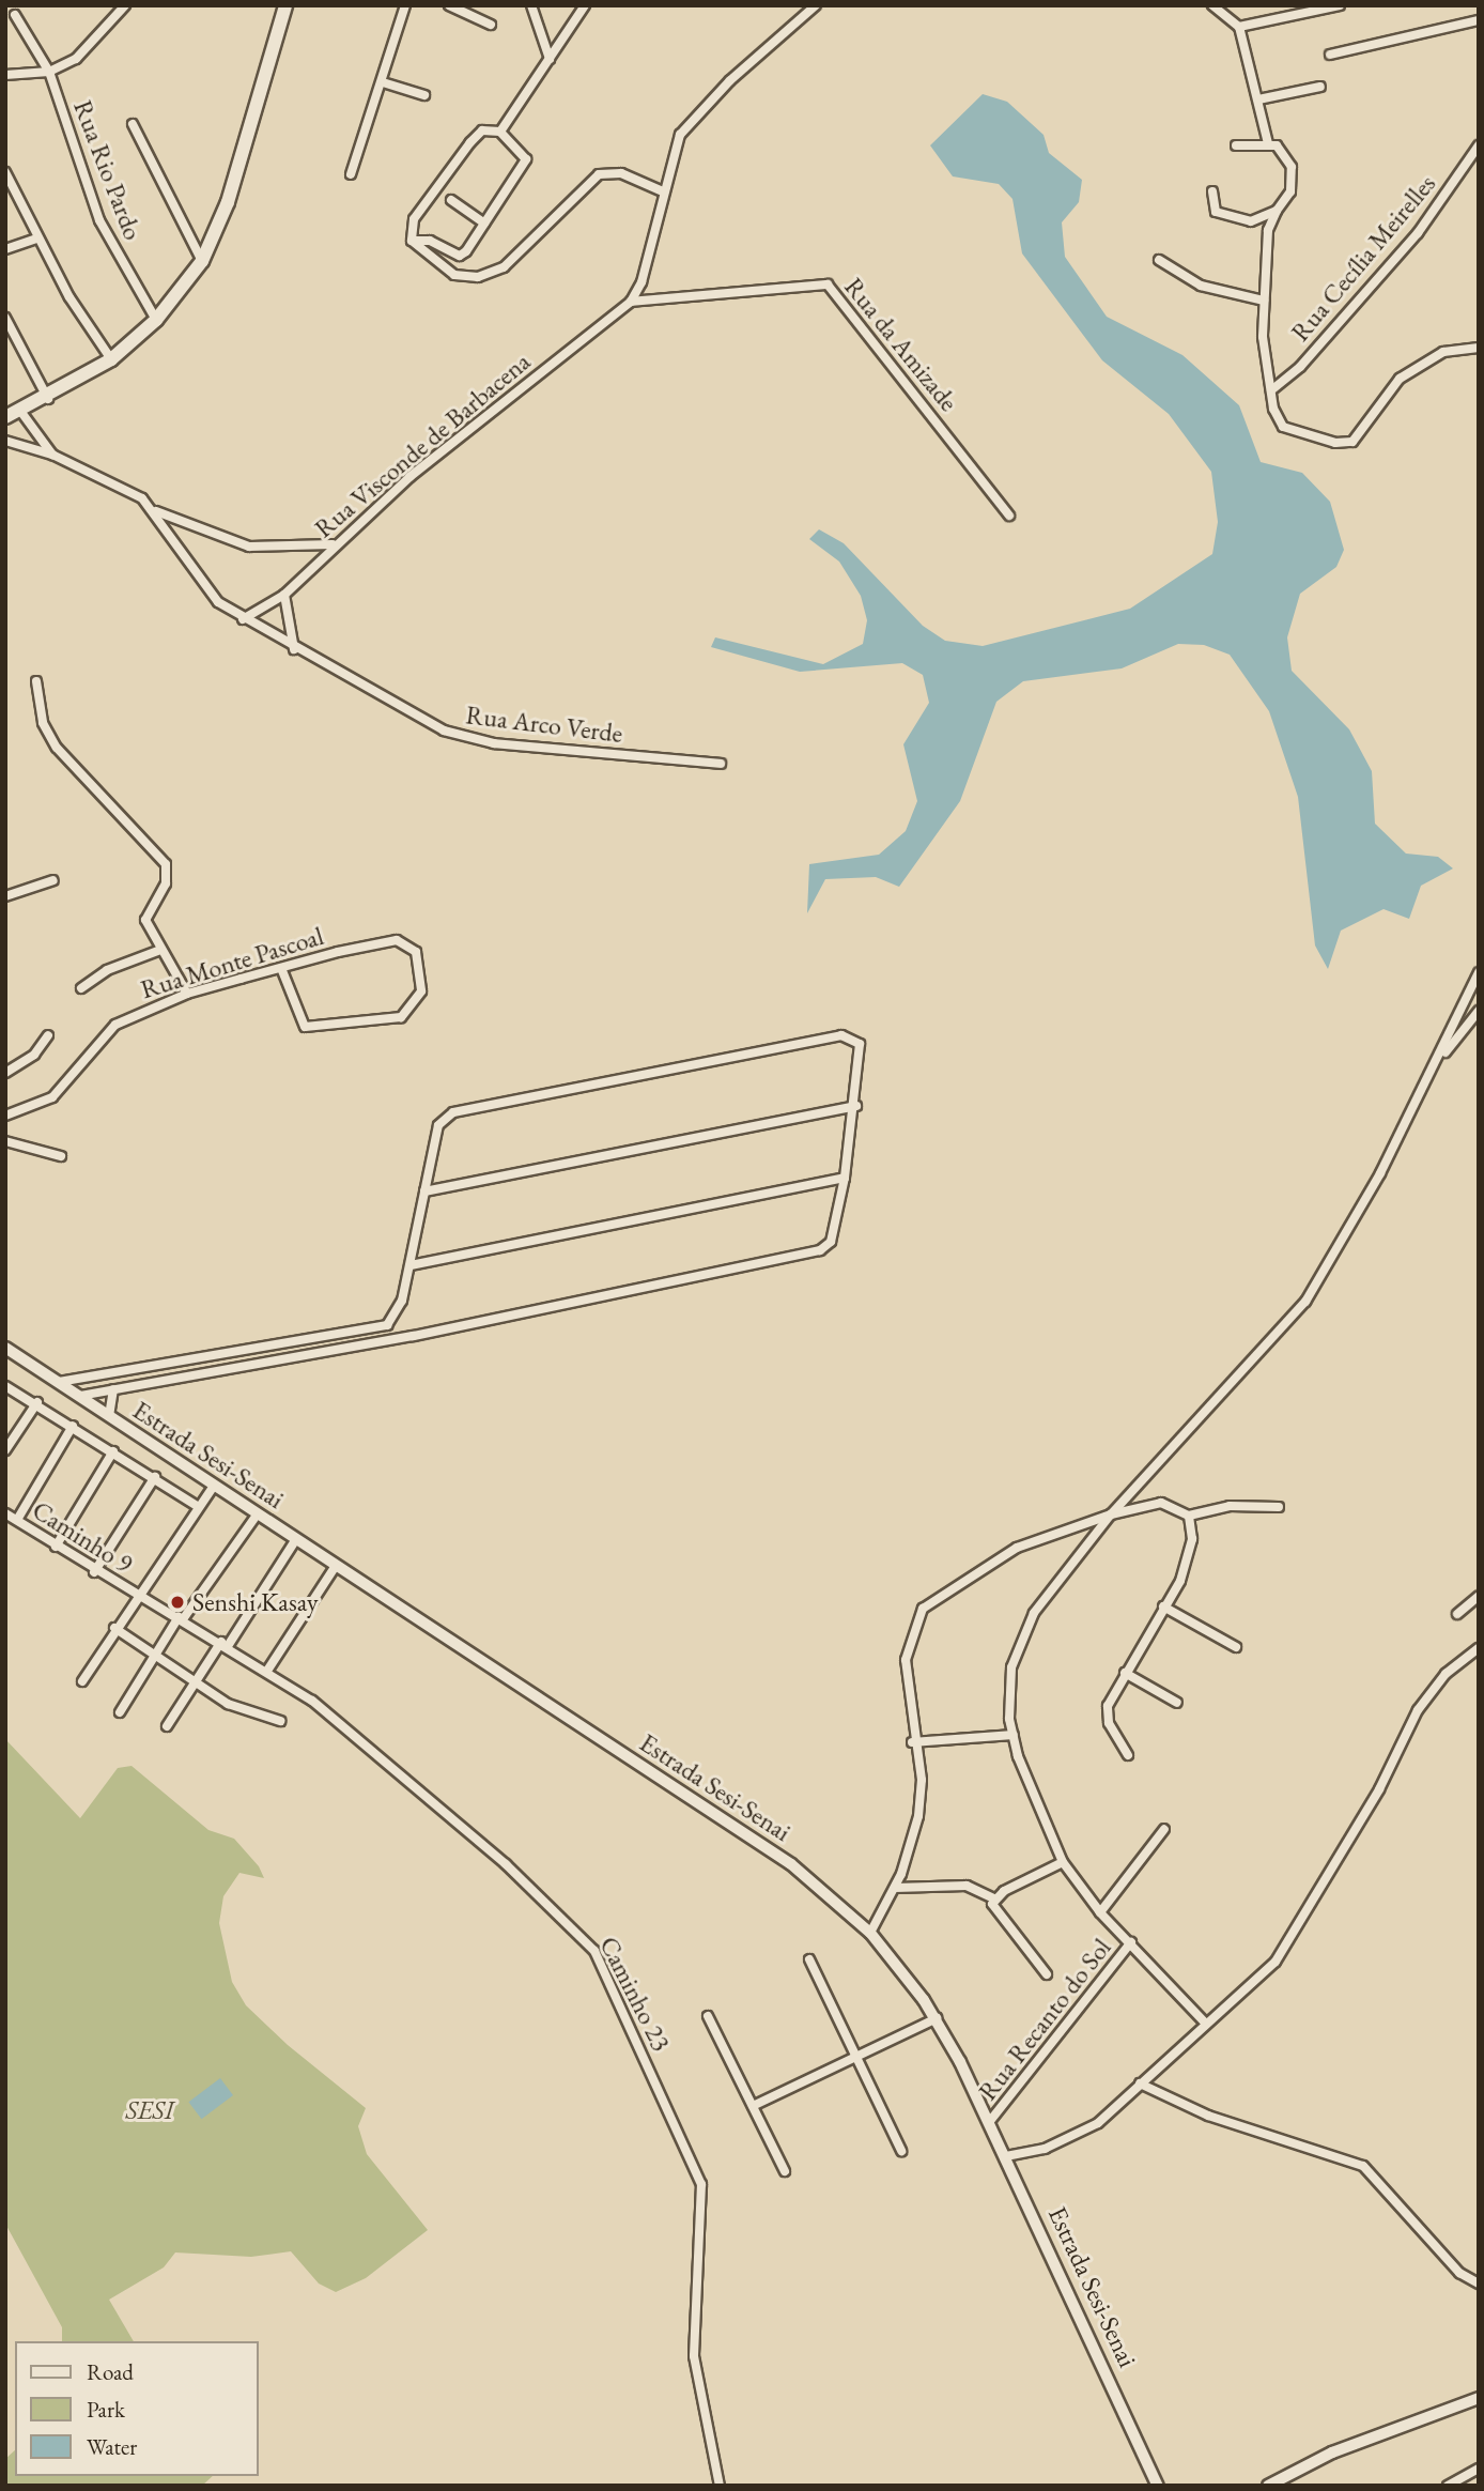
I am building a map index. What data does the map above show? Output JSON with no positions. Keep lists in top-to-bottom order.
{
  "streets": {
    "street": [
      "Rua Rio Pardo",
      "Rua Cecília Meirelles",
      "Rua da Amizade",
      "Rua Visconde de Barbacena",
      "Rua Arco Verde",
      "Rua Monte Pascoal",
      "Estrada Sesi-Senai",
      "Caminho 9",
      "Caminho 23",
      "Rua Recanto do Sol"
    ]
  },
  "crossings": [
    ["Rua da Amizade", "Rua Visconde de Barbacena"],
    ["Rua Visconde de Barbacena", "Rua Arco Verde"],
    ["Estrada Sesi-Senai", "Rua Recanto do Sol"],
    ["Caminho 9", "Caminho 23"]
  ],
  "parks": ["SESI"],
  "places": ["Senshi Kasay"],
  "legend": ["Road", "Park", "Water"]
}
